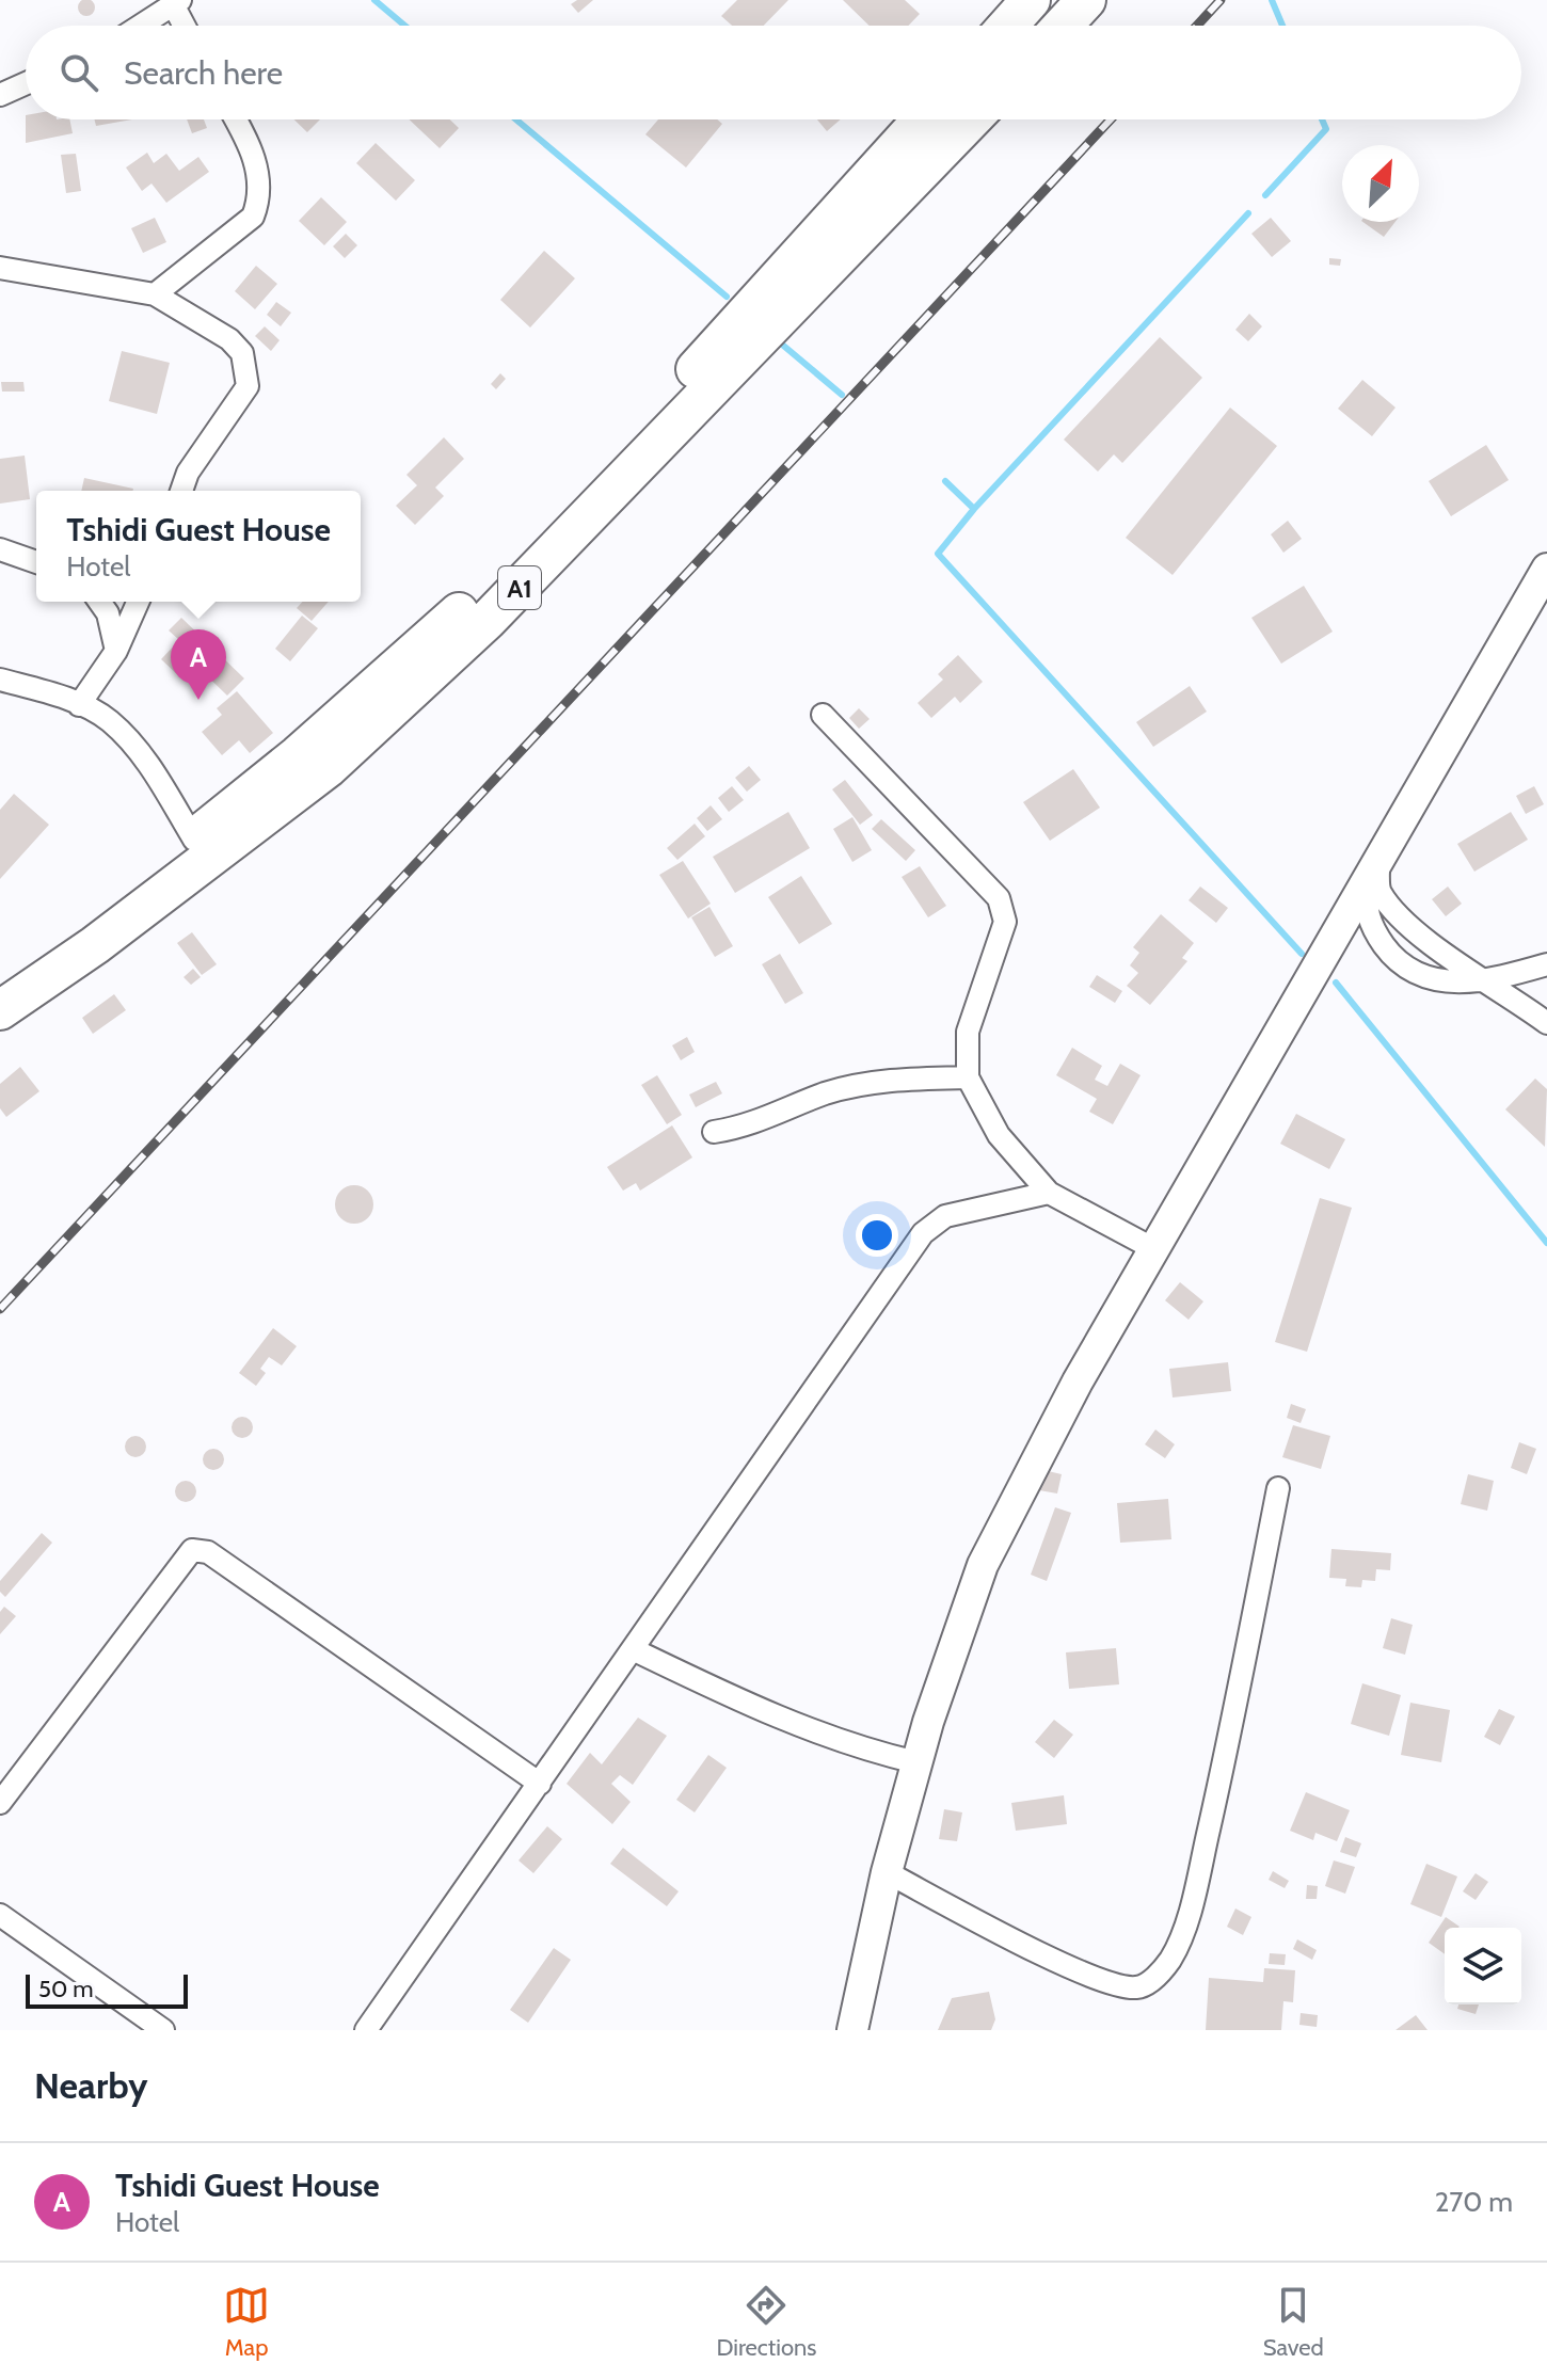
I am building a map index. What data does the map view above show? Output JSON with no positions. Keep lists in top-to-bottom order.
{
  "streets": {
    "highway": ["A1"]
  },
  "scale_bar": "50 m",
  "north": "top right",
  "page": {
    "search": "Search here",
    "popup": ["Tshidi Guest House", "Hotel"],
    "pins": "A",
    "scale": "50 m",
    "heading": "Nearby",
    "list": [
      {
        "mark": "A",
        "name": "Tshidi Guest House",
        "note": "Hotel",
        "value": "270 m"
      }
    ],
    "nav": ["Map", "Directions", "Saved"]
  }
}
